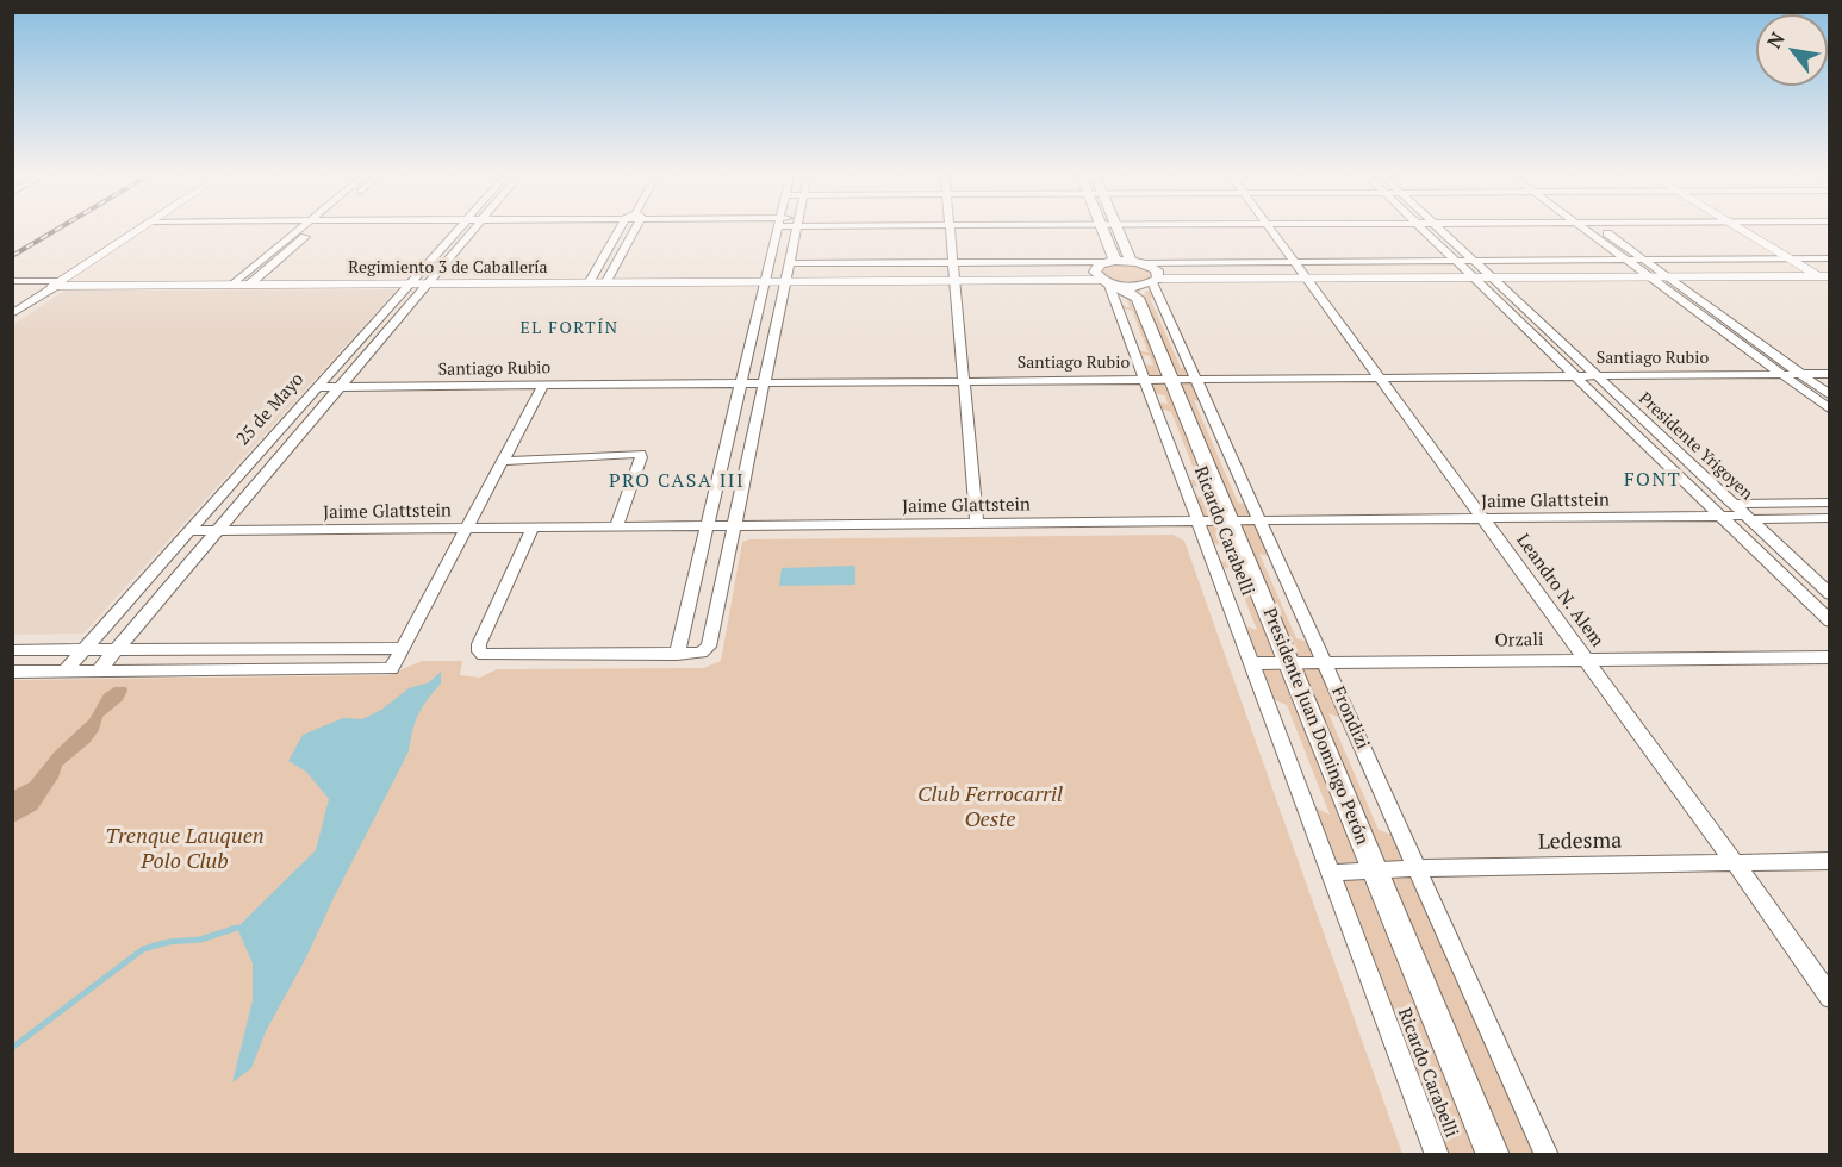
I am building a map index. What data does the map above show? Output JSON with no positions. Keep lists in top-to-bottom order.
{
  "streets": {
    "main road": ["Presidente Juan Domingo Perón"],
    "street": [
      "Regimiento 3 de Caballería",
      "Santiago Rubio",
      "25 de Mayo",
      "Presidente Yrigoyen",
      "Jaime Glattstein",
      "Ricardo Carabelli",
      "Leandro N. Alem",
      "Orzali",
      "Frondizi",
      "Ledesma"
    ]
  },
  "crossings": [
    ["Regimiento 3 de Caballería", "25 de Mayo"],
    ["Regimiento 3 de Caballería", "Ricardo Carabelli"],
    ["Santiago Rubio", "25 de Mayo"],
    ["Santiago Rubio", "Presidente Yrigoyen"],
    ["Santiago Rubio", "Ricardo Carabelli"],
    ["Santiago Rubio", "Leandro N. Alem"],
    ["Santiago Rubio", "Frondizi"],
    ["Santiago Rubio", "Presidente Juan Domingo Perón"],
    ["25 de Mayo", "Jaime Glattstein"],
    ["Presidente Yrigoyen", "Jaime Glattstein"],
    ["Jaime Glattstein", "Ricardo Carabelli"],
    ["Jaime Glattstein", "Leandro N. Alem"],
    ["Jaime Glattstein", "Frondizi"],
    ["Jaime Glattstein", "Presidente Juan Domingo Perón"],
    ["Ricardo Carabelli", "Orzali"],
    ["Ricardo Carabelli", "Ledesma"],
    ["Leandro N. Alem", "Orzali"],
    ["Leandro N. Alem", "Ledesma"],
    ["Orzali", "Frondizi"],
    ["Orzali", "Presidente Juan Domingo Perón"],
    ["Frondizi", "Presidente Juan Domingo Perón"],
    ["Frondizi", "Ledesma"],
    ["Presidente Juan Domingo Perón", "Ledesma"]
  ],
  "districts": ["EL FORTÍN", "FONT", "PRO CASA III"],
  "parks": ["Club Ferrocarril Oeste", "Trenque Lauquen Polo Club"],
  "north": "top left"
}
